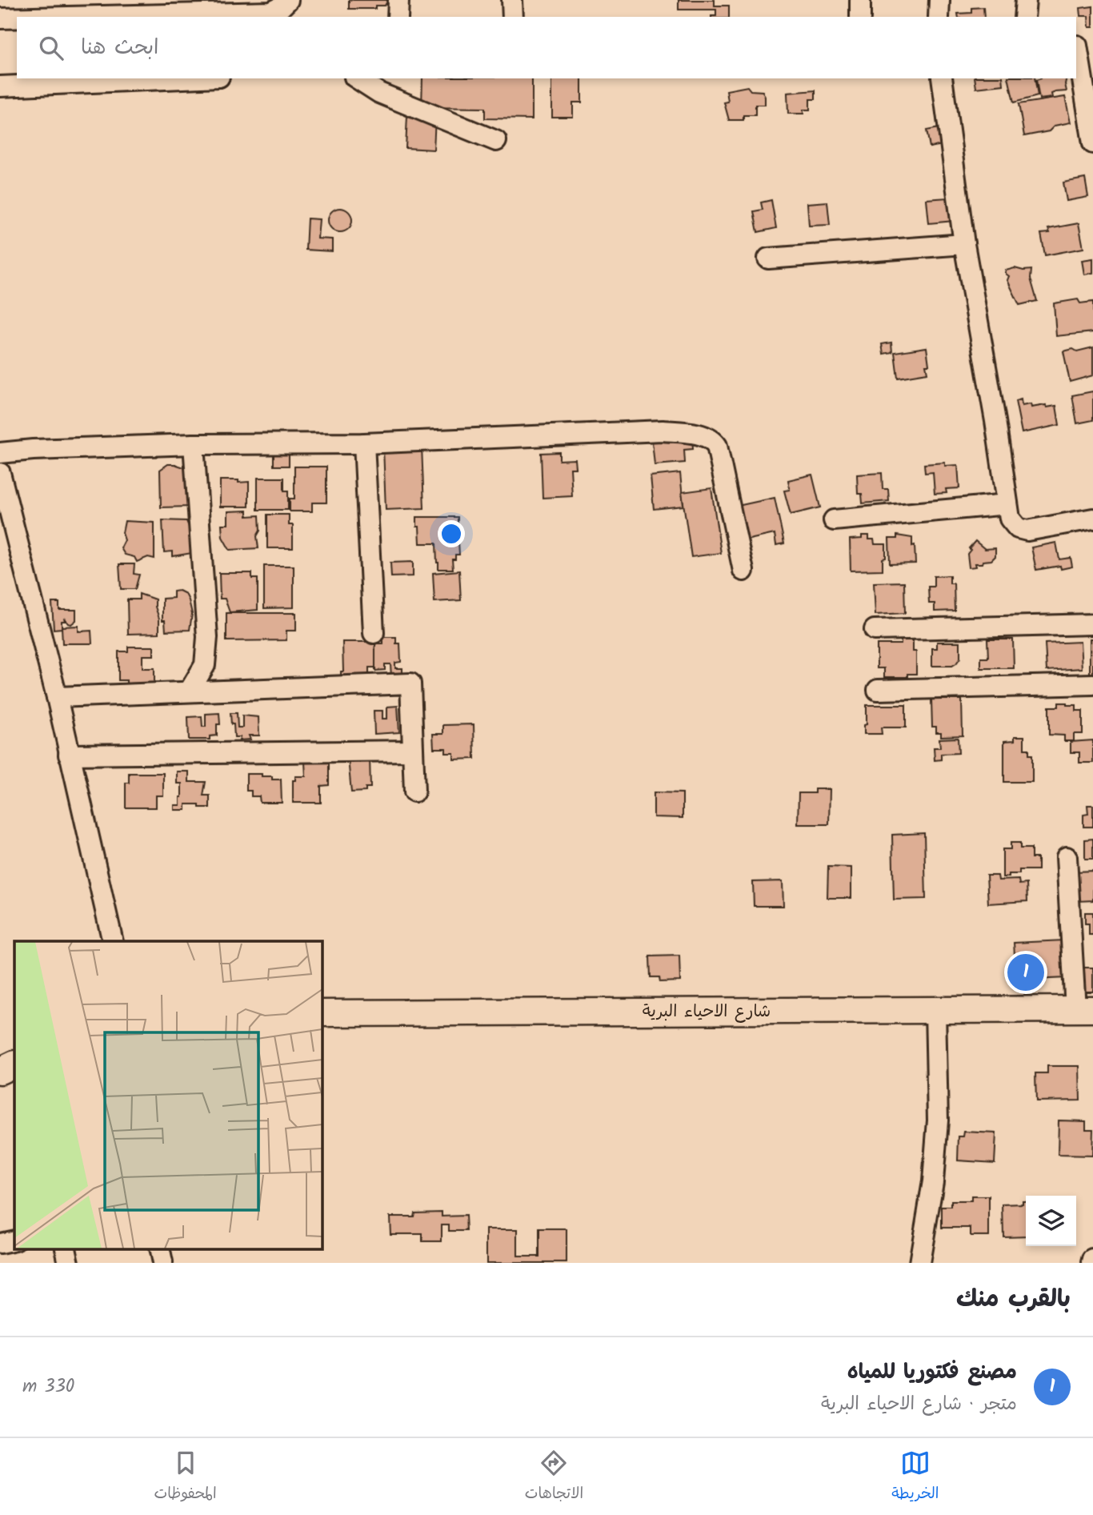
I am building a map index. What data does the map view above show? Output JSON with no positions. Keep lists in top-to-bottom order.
{
  "streets": {
    "main road": ["شارع الاحياء البرية"]
  },
  "page": {
    "search": "ابحث هنا",
    "pins": "1",
    "heading": "بالقرب منك",
    "list": [
      {
        "mark": "1",
        "name": "مصنع فكتوريا للمياه",
        "note": "متجر · شارع الاحياء البرية",
        "value": "330 m"
      }
    ],
    "nav": ["الخريطة", "الاتجاهات", "المحفوظات"]
  }
}
